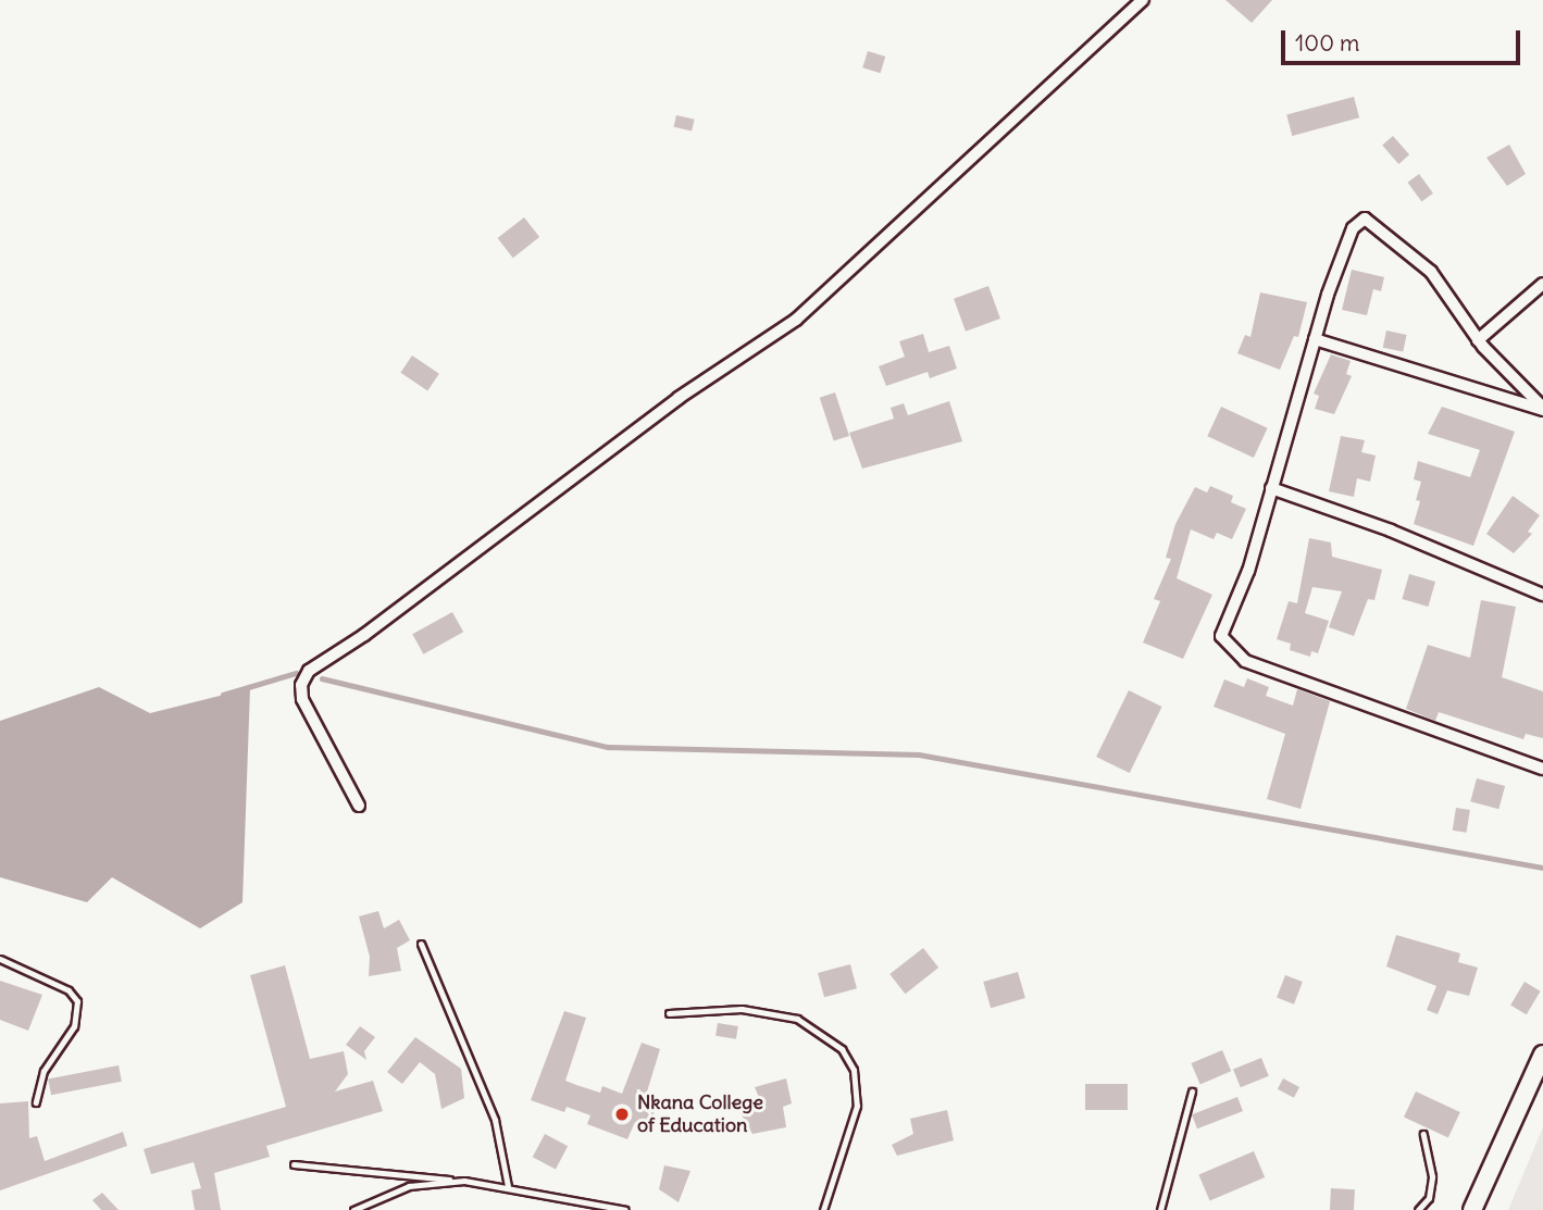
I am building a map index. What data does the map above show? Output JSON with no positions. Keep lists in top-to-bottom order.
{
  "places": ["Nkana College of Education"],
  "scale_bar": "100 m"
}
